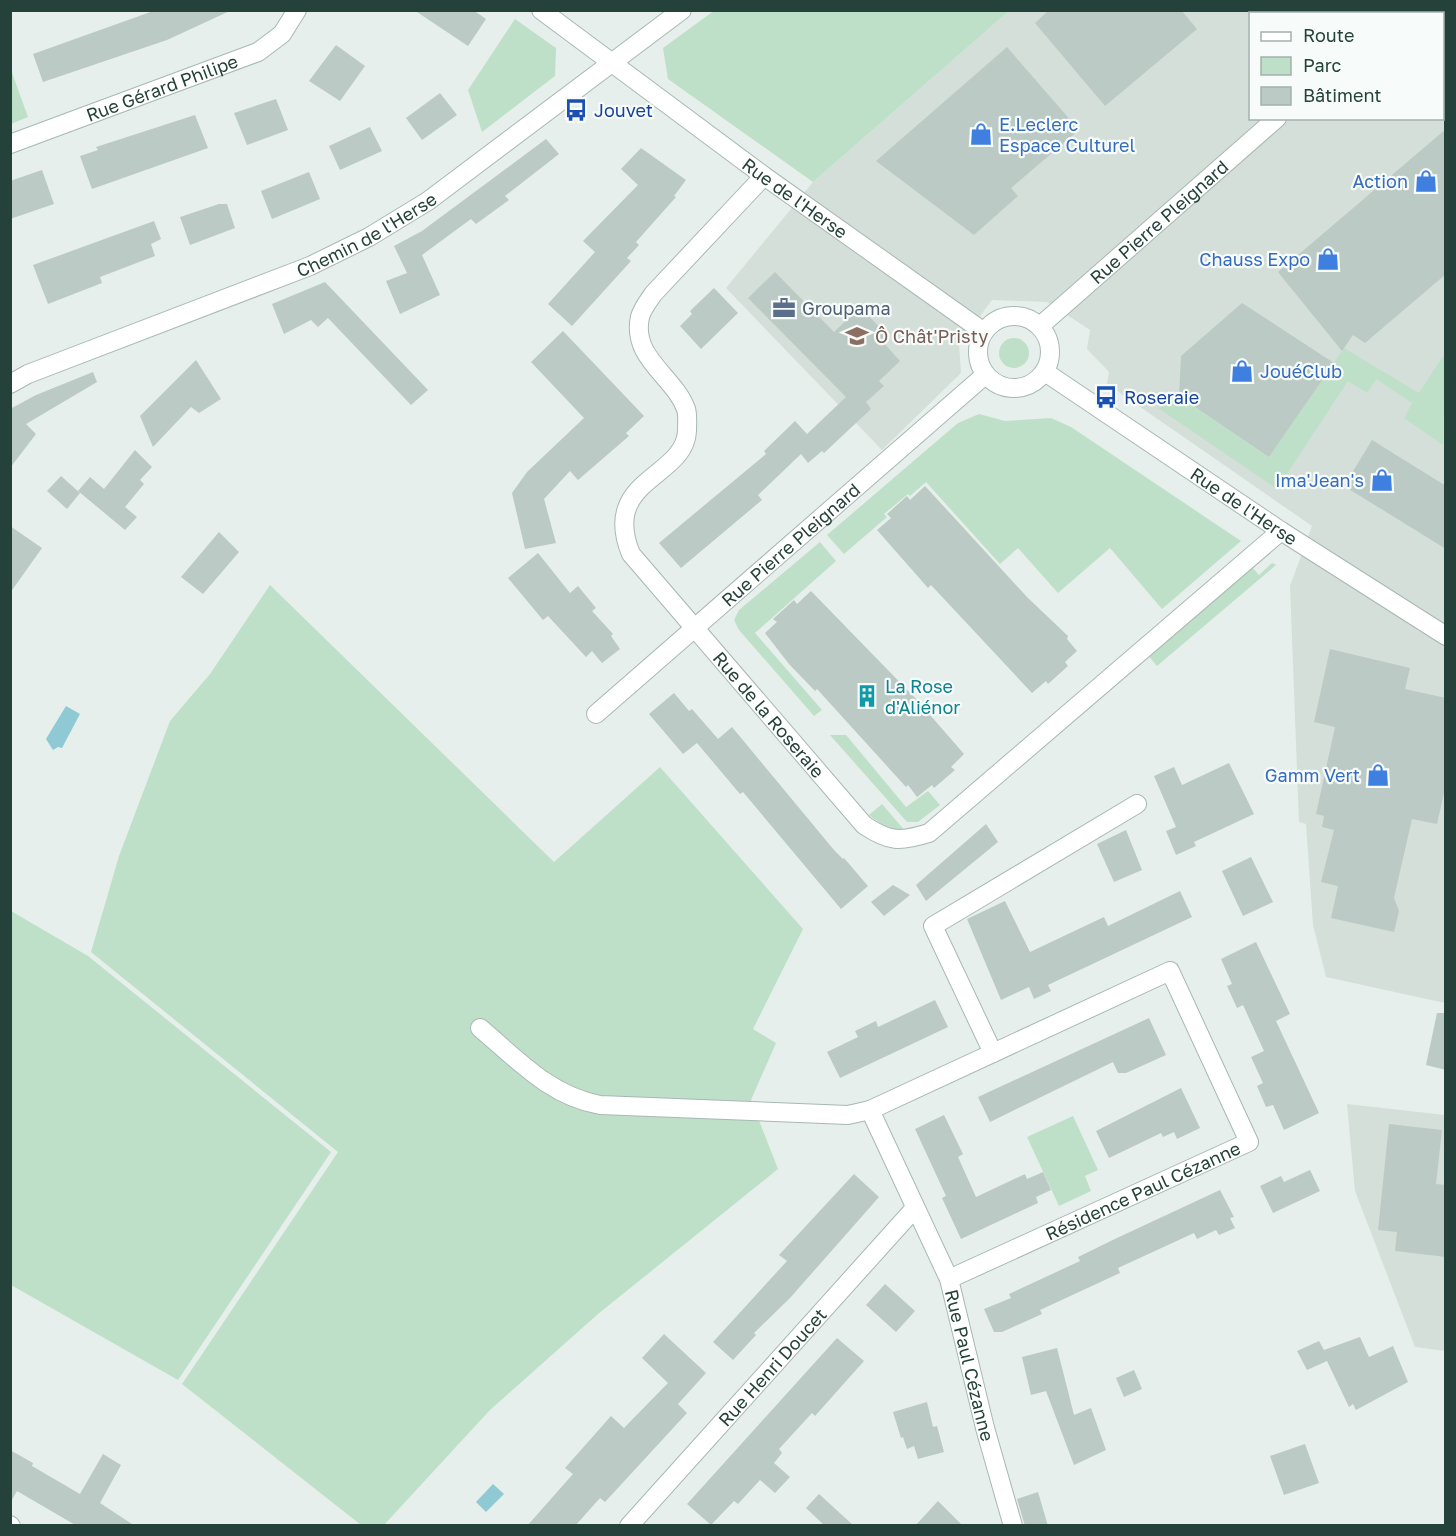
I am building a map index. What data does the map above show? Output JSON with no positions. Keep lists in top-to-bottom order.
{
  "streets": {
    "street": [
      "Rue Gérard Philipe",
      "Rue de l'Herse",
      "Rue Pierre Pleignard",
      "Chemin de l'Herse",
      "Rue de la Roseraie",
      "Résidence Paul Cézanne",
      "Rue Paul Cézanne",
      "Rue Henri Doucet"
    ]
  },
  "crossings": [
    ["Rue de l'Herse", "Rue Pierre Pleignard"],
    ["Rue de l'Herse", "Chemin de l'Herse"],
    ["Rue de l'Herse", "Rue de la Roseraie"],
    ["Rue Pierre Pleignard", "Rue de la Roseraie"],
    ["Résidence Paul Cézanne", "Rue Paul Cézanne"],
    ["Rue Paul Cézanne", "Rue Henri Doucet"]
  ],
  "places": {
    "bus stop": ["Jouvet", "Roseraie"],
    "shop": [
      "E.Leclerc Espace Culturel",
      "Action",
      "Chauss Expo",
      "JouéClub",
      "Ima'Jean's",
      "Gamm Vert"
    ],
    "office": ["Groupama"],
    "school or university": ["Ô Chât'Pristy"],
    "building": ["La Rose d'Aliénor"]
  },
  "legend": ["Route", "Parc", "Bâtiment"]
}
